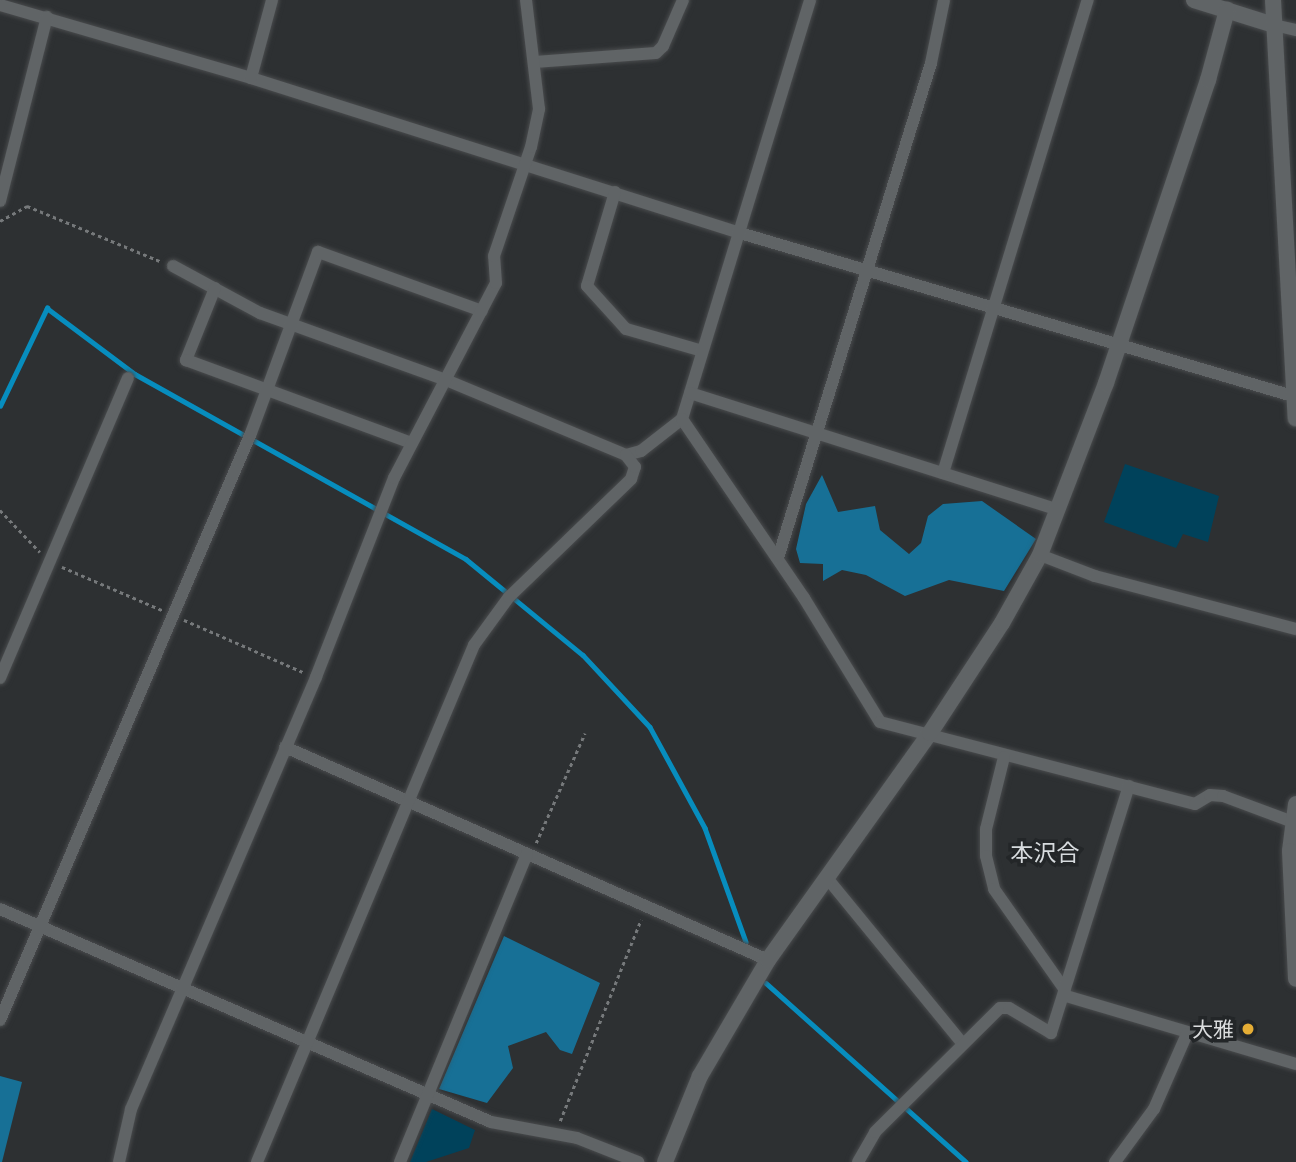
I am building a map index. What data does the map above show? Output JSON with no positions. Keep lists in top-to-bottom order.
{
  "districts": ["本沢合"],
  "places": ["大雅"]
}
